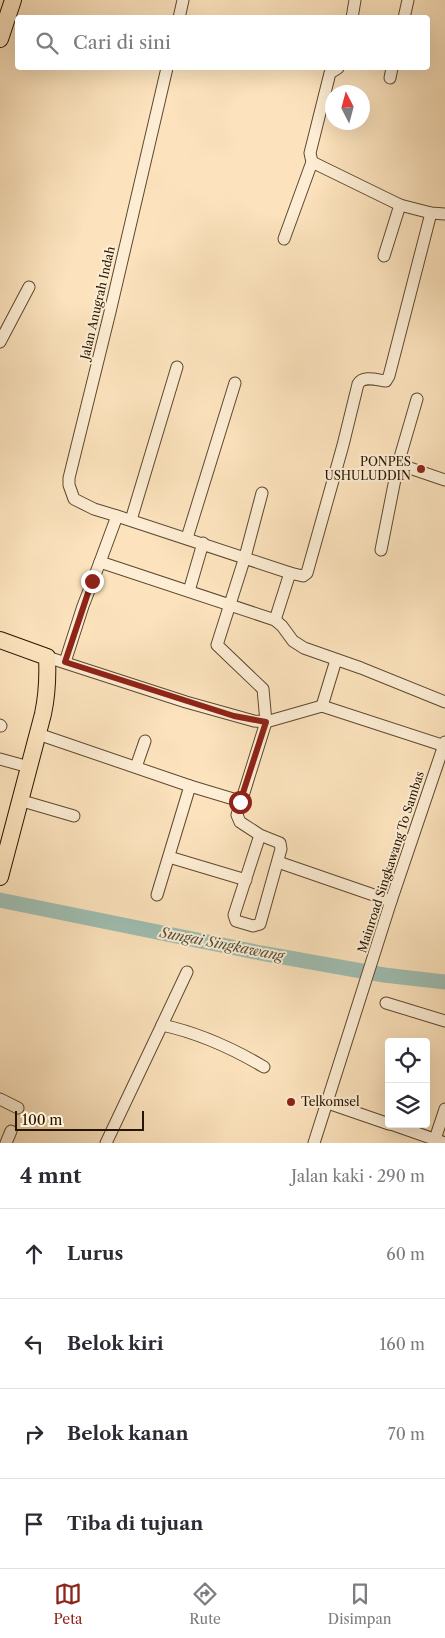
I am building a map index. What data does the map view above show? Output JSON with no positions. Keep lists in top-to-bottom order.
{
  "streets": {
    "street": ["Jalan Anugrah Indah", "Mainroad Singkawang To Sambas"]
  },
  "water": ["Sungai Singkawang"],
  "places": ["PONPES USHULUDDIN", "Telkomsel"],
  "scale_bar": "100 m",
  "north": "top",
  "page": {
    "search": "Cari di sini",
    "scale": "100 m",
    "heading": ["4 mnt", "Jalan kaki · 290 m"],
    "list": [
      ["Lurus", "60 m"],
      ["Belok kiri", "160 m"],
      ["Belok kanan", "70 m"],
      "Tiba di tujuan"
    ],
    "nav": ["Peta", "Rute", "Disimpan"]
  }
}
